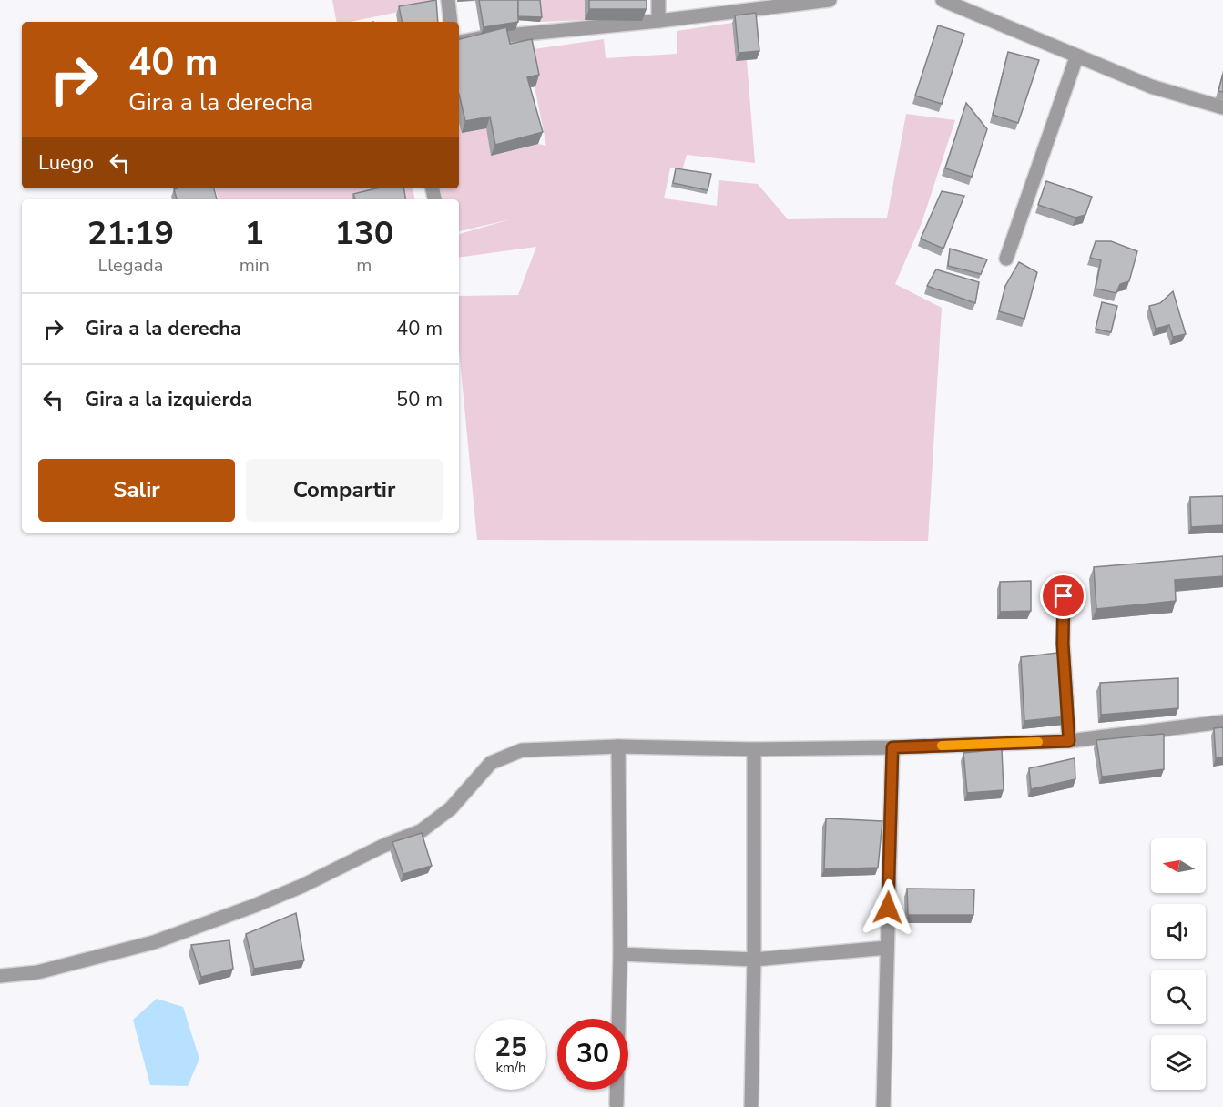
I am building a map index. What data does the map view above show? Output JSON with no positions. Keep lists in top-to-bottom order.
{
  "north": "left",
  "page": {
    "turn": ["40 m", "Gira a la derecha"],
    "then": "Luego",
    "eta": [
      "21:19",
      "Llegada",
      "1",
      "min",
      "130",
      "m"
    ],
    "list": [
      {
        "name": "Gira a la derecha",
        "value": "40 m"
      },
      {
        "name": "Gira a la izquierda",
        "value": "50 m"
      }
    ],
    "buttons": ["Salir", "Compartir"],
    "speed": "25 km/h",
    "limit": "30"
  }
}
